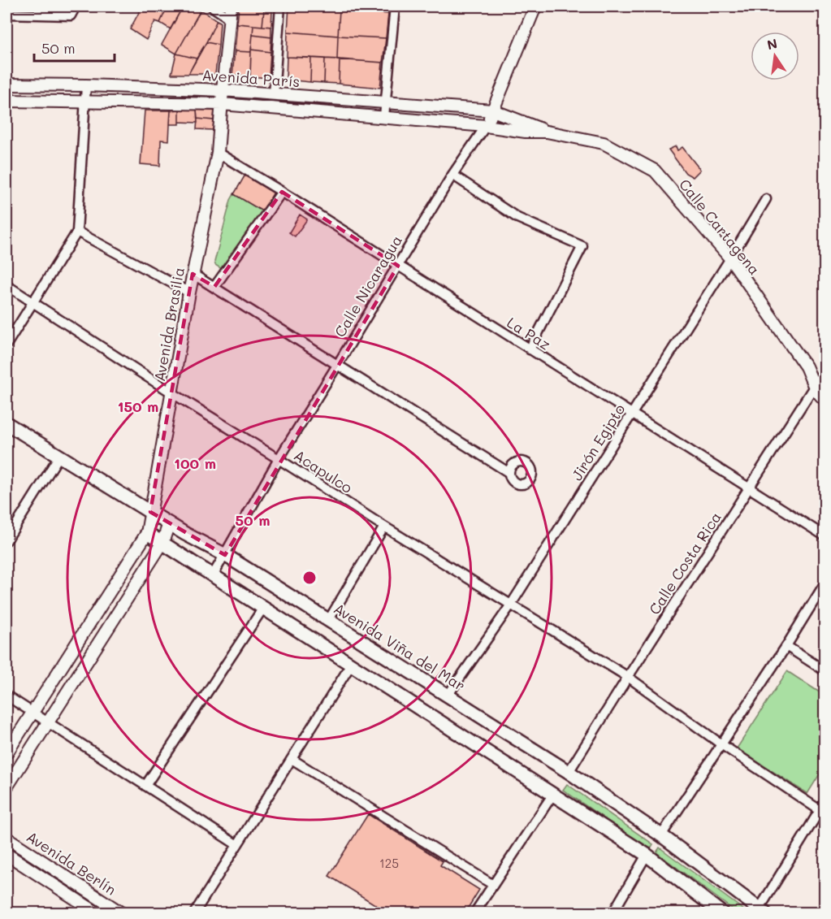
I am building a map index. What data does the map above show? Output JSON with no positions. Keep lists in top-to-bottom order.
{
  "streets": {
    "main road": ["Avenida Viña del Mar"],
    "street": [
      "Avenida París",
      "Calle Cartagena",
      "Calle Nicaragua",
      "Avenida Brasilia",
      "La Paz",
      "Jirón Egipto",
      "Acapulco",
      "Calle Costa Rica",
      "Avenida Berlín"
    ]
  },
  "crossings": [
    ["Avenida París", "Calle Cartagena"],
    ["Avenida París", "Calle Nicaragua"],
    ["Avenida París", "Avenida Brasilia"],
    ["Calle Cartagena", "Calle Nicaragua"],
    ["Calle Cartagena", "Jirón Egipto"],
    ["Calle Cartagena", "Calle Costa Rica"],
    ["Calle Nicaragua", "La Paz"],
    ["Calle Nicaragua", "Acapulco"],
    ["Calle Nicaragua", "Avenida Viña del Mar"],
    ["Avenida Brasilia", "La Paz"],
    ["Avenida Brasilia", "Acapulco"],
    ["Avenida Brasilia", "Avenida Viña del Mar"],
    ["La Paz", "Jirón Egipto"],
    ["La Paz", "Calle Costa Rica"],
    ["Jirón Egipto", "Acapulco"],
    ["Jirón Egipto", "Avenida Viña del Mar"],
    ["Acapulco", "Calle Costa Rica"],
    ["Calle Costa Rica", "Avenida Viña del Mar"]
  ],
  "house_numbers": ["125"],
  "scale_bar": "50 m",
  "north": "top",
  "rings": ["150 m", "100 m", "50 m"]
}
